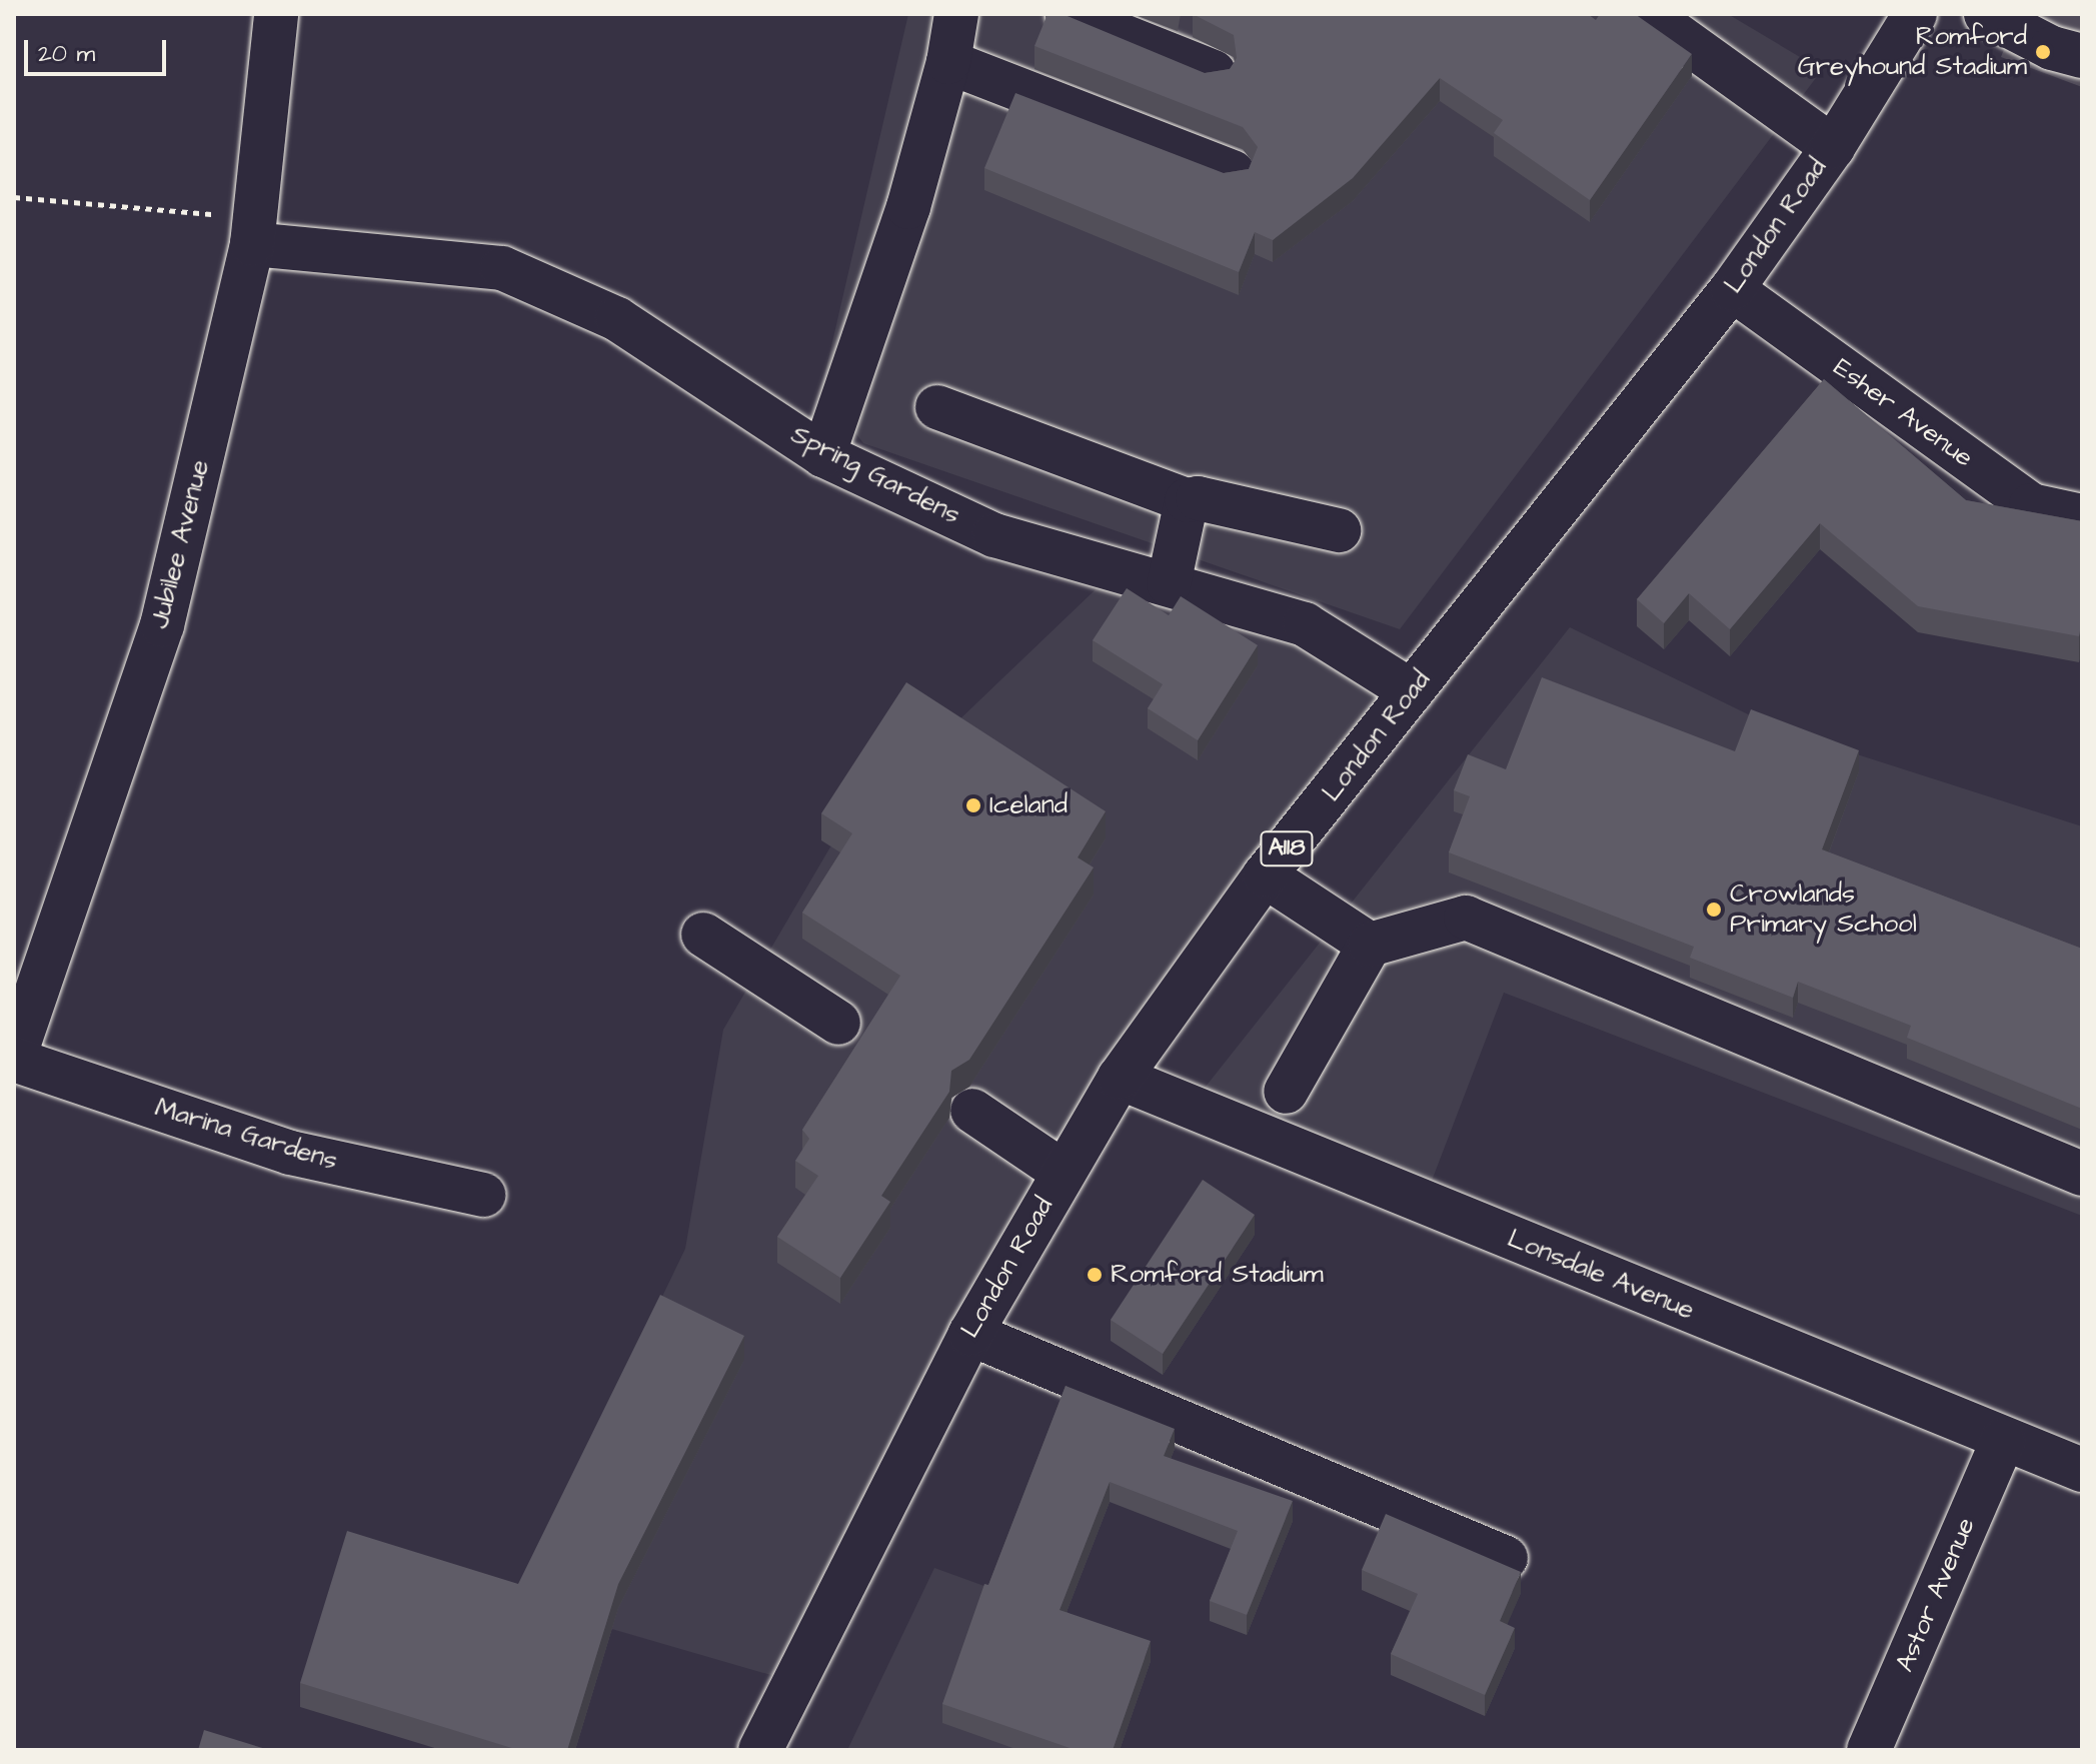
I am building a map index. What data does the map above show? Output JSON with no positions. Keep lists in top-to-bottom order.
{
  "streets": {
    "street": [
      "London Road",
      "Esher Avenue",
      "Spring Gardens",
      "Jubilee Avenue",
      "A118",
      "Marina Gardens",
      "Lonsdale Avenue",
      "Astor Avenue"
    ]
  },
  "crossings": [
    ["London Road", "Esher Avenue"],
    ["London Road", "Spring Gardens"],
    ["London Road", "Lonsdale Avenue"],
    ["Spring Gardens", "Jubilee Avenue"],
    ["Jubilee Avenue", "Marina Gardens"],
    ["Lonsdale Avenue", "Astor Avenue"]
  ],
  "places": [
    "Romford Greyhound Stadium",
    "Iceland",
    "Crowlands Primary School",
    "Romford Stadium"
  ],
  "scale_bar": "20 m"
}
